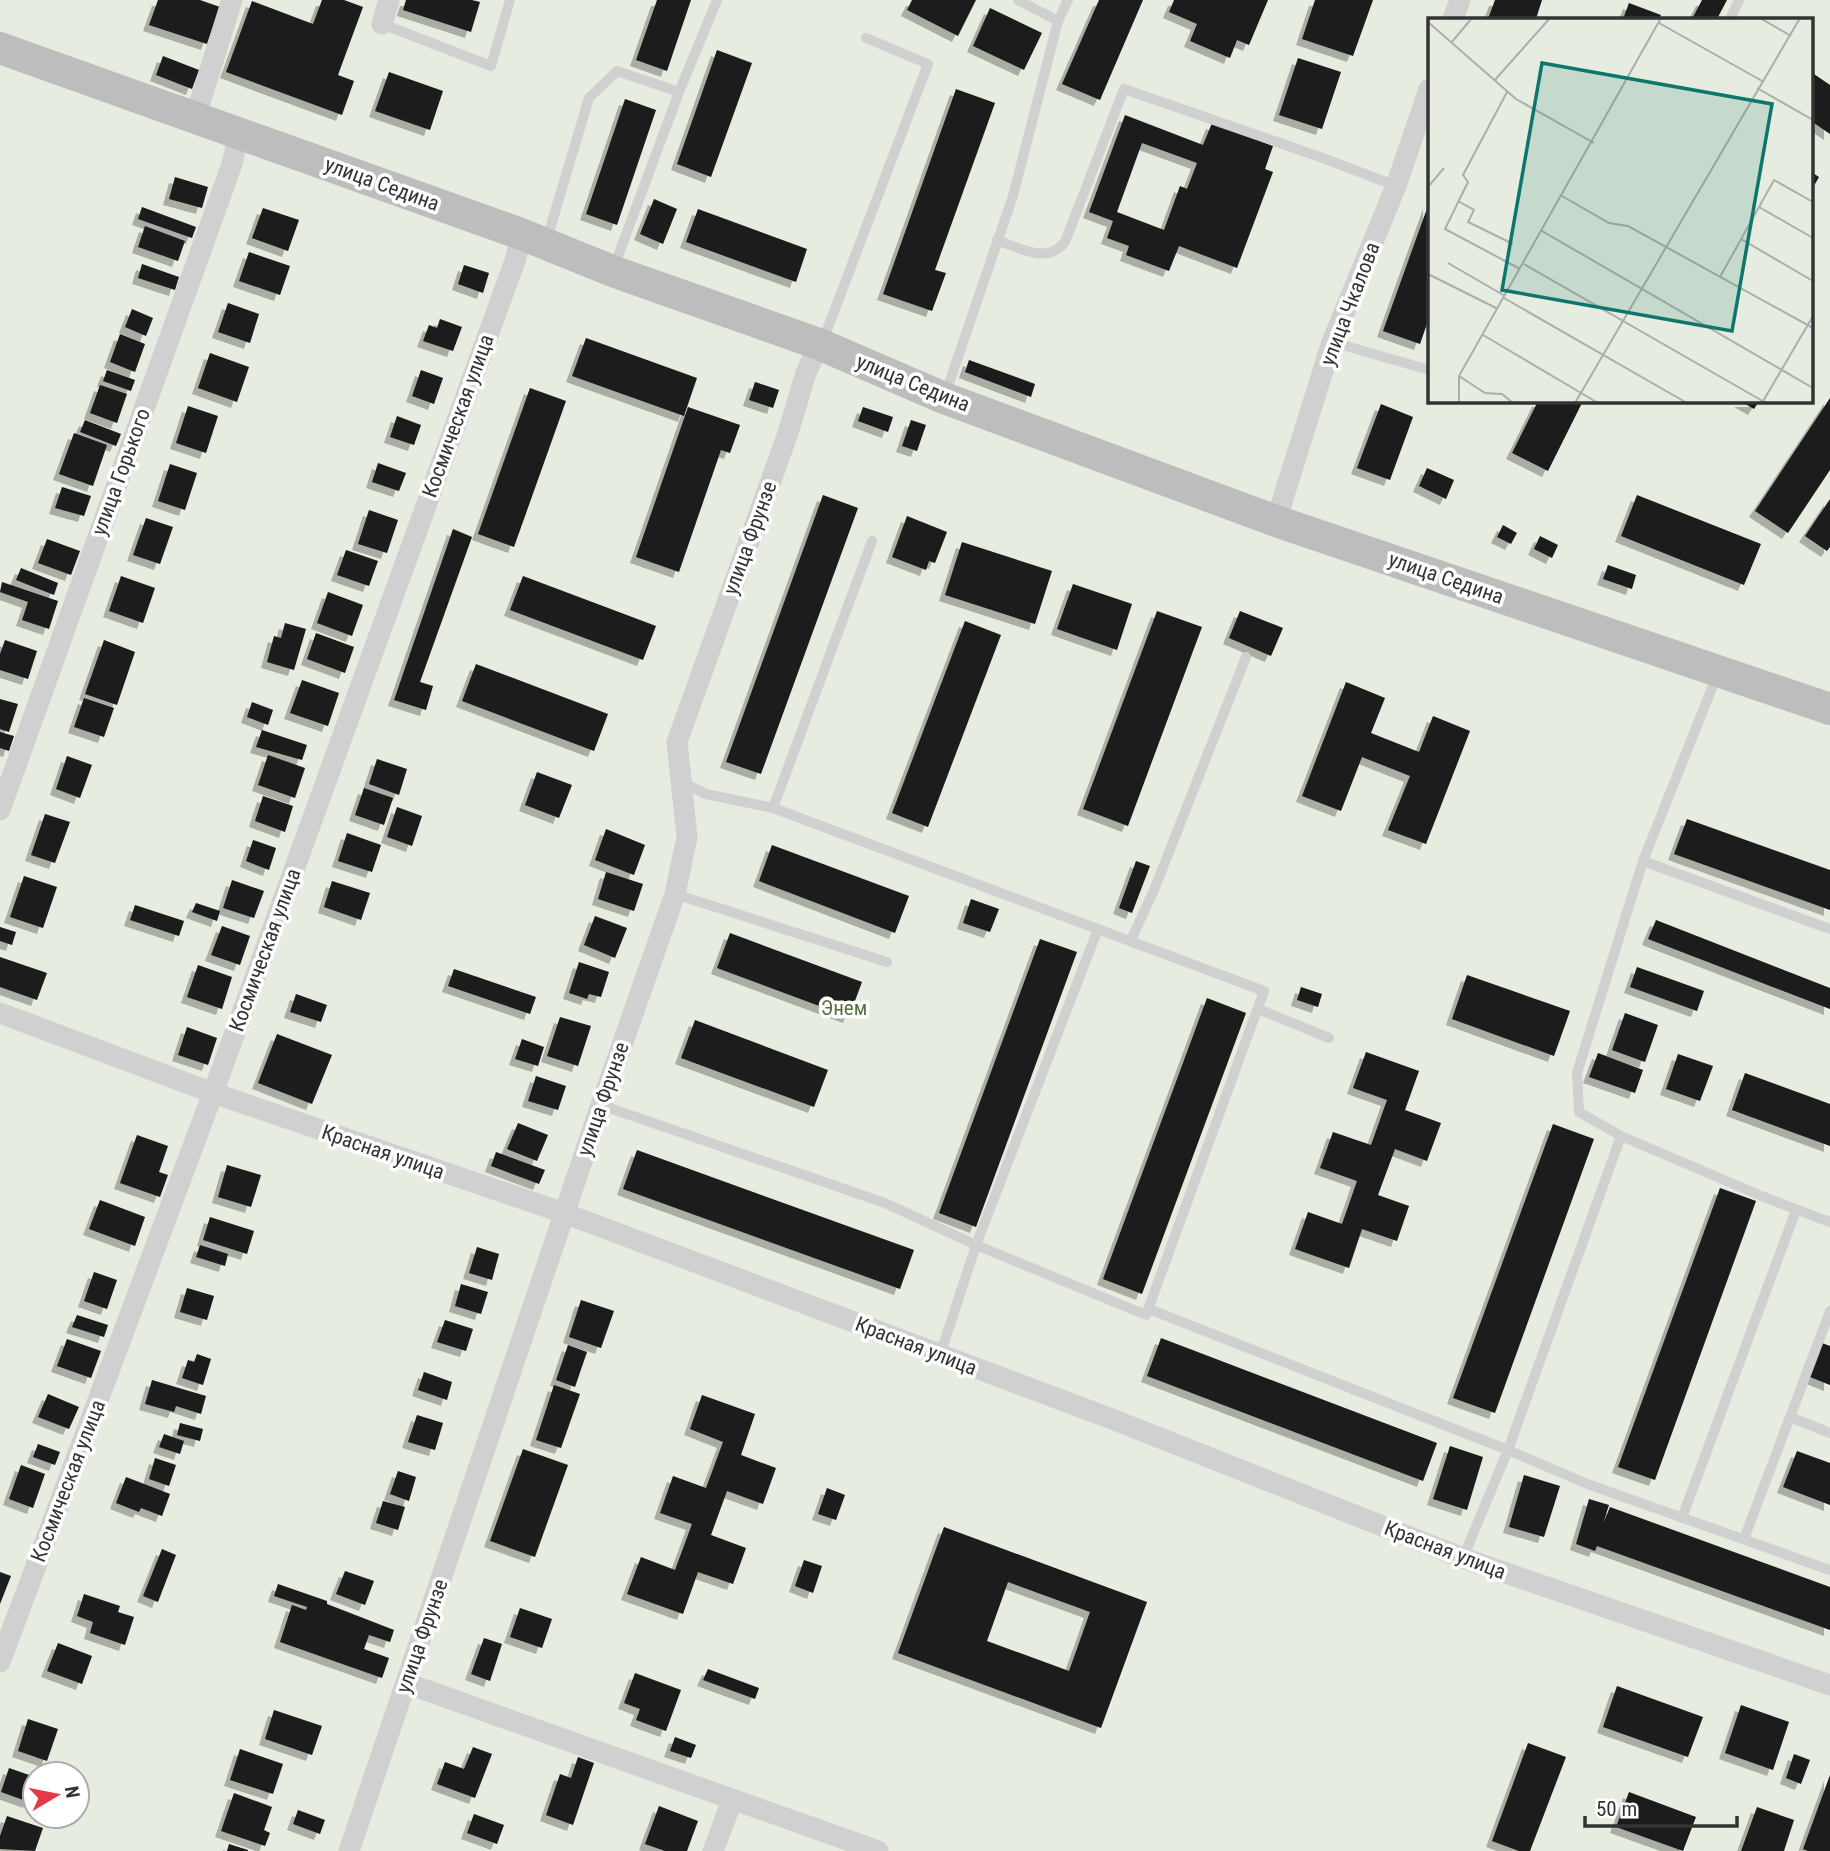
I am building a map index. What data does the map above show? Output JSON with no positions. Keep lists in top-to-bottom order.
{
  "streets": {
    "street": [
      "улица Седина",
      "улица Чкалова",
      "Космическая улица",
      "улица Горького",
      "улица Фрунзе",
      "Красная улица"
    ]
  },
  "crossings": [
    ["улица Седина", "улица Чкалова"],
    ["улица Седина", "Космическая улица"],
    ["улица Седина", "улица Горького"],
    ["улица Седина", "улица Фрунзе"],
    ["Космическая улица", "Красная улица"],
    ["улица Фрунзе", "Красная улица"]
  ],
  "parks": ["Энем"],
  "scale_bar": "50 m",
  "north": "right"
}
